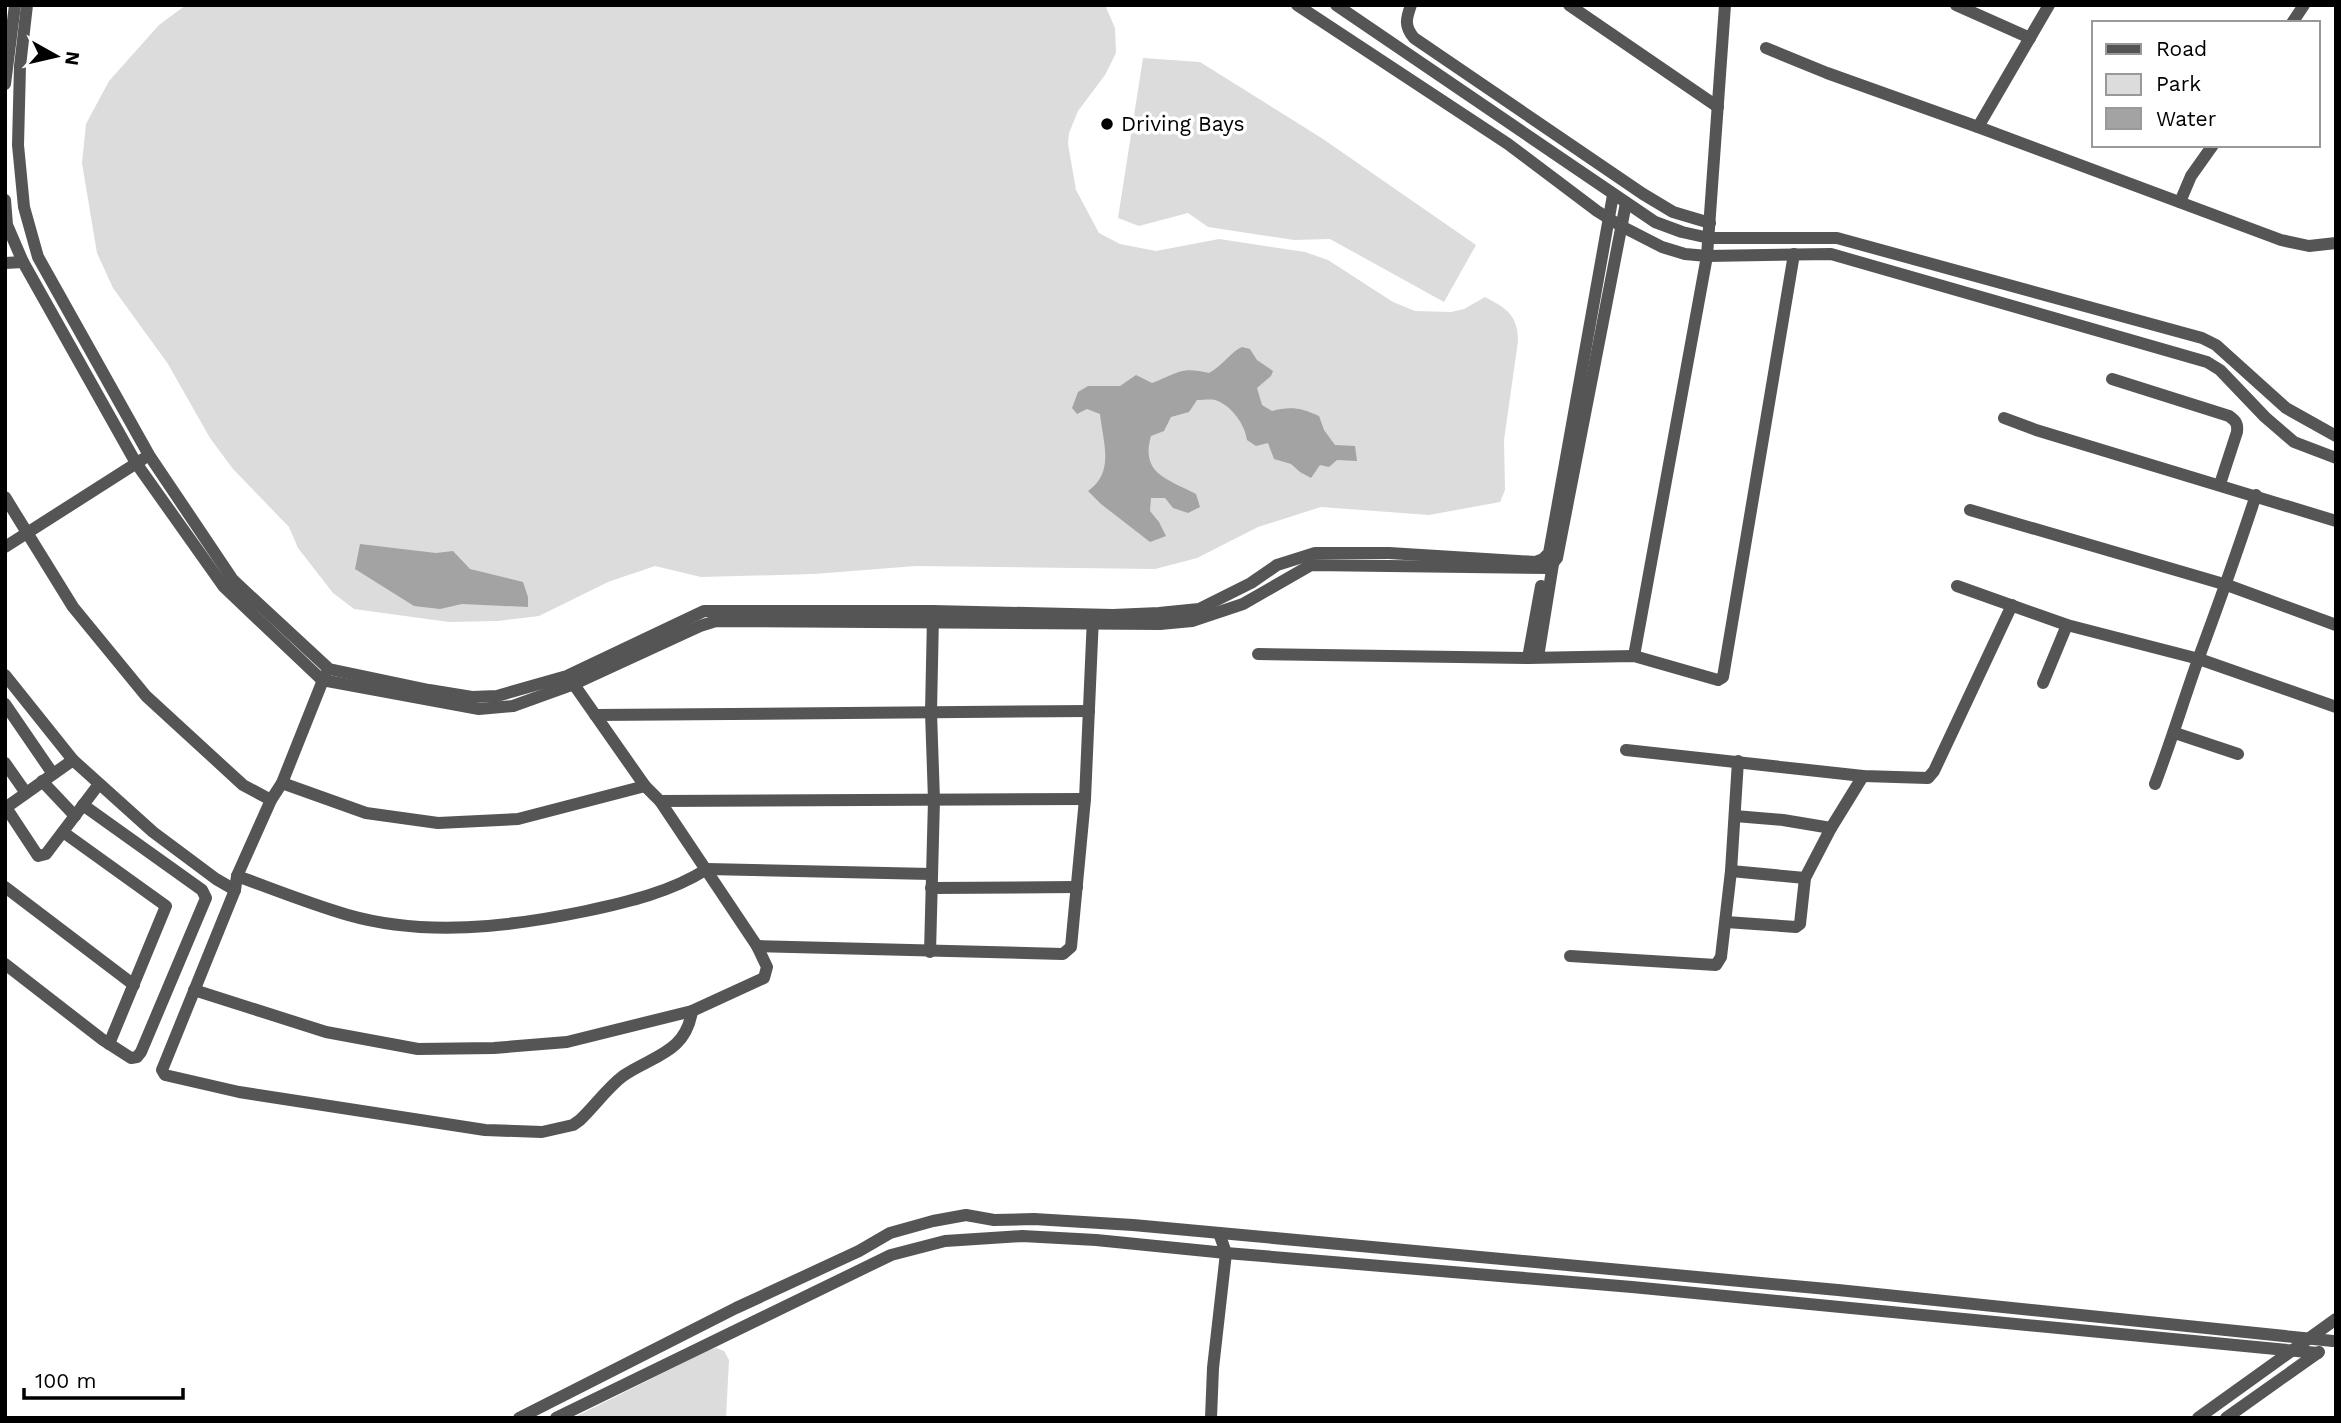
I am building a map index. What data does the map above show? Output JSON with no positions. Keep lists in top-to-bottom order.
{
  "places": ["Driving Bays"],
  "legend": ["Road", "Park", "Water"],
  "scale_bar": "100 m",
  "north": "right"
}
